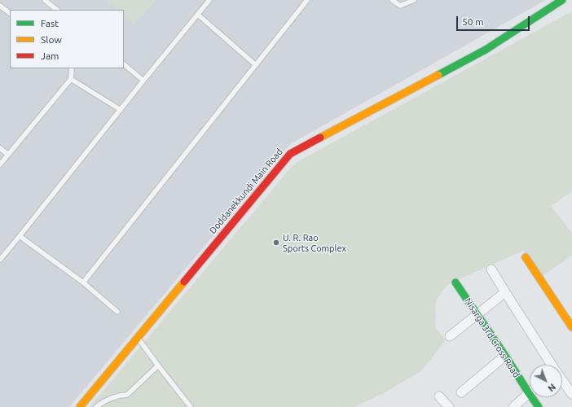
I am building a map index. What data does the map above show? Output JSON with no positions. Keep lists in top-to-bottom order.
{
  "streets": {
    "street": ["Doddanekkundi Main Road", "Nisarga 3rd Cross Road"]
  },
  "places": ["U. R. Rao Sports Complex"],
  "legend": ["Fast", "Slow", "Jam"],
  "scale_bar": "50 m",
  "north": "bottom right"
}
